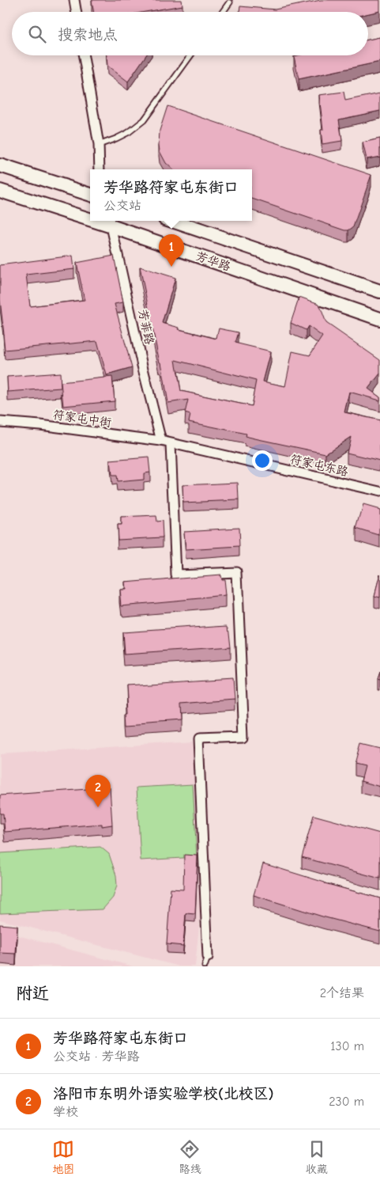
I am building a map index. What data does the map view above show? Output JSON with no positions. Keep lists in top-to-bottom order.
{
  "streets": {
    "main road": ["芳华路"],
    "street": ["芳菲路", "符家屯中街", "符家屯东路"]
  },
  "crossings": [
    ["芳华路", "芳菲路"],
    ["芳菲路", "符家屯中街"],
    ["芳菲路", "符家屯东路"],
    ["符家屯中街", "符家屯东路"]
  ],
  "page": {
    "search": "搜索地点",
    "popup": ["芳华路符家屯东街口", "公交站"],
    "pins": ["1", "2"],
    "heading": ["附近", "2个结果"],
    "list": [
      {
        "mark": "1",
        "name": "芳华路符家屯东街口",
        "note": "公交站 · 芳华路",
        "value": "130 m"
      },
      {
        "mark": "2",
        "name": "洛阳市东明外语实验学校(北校区)",
        "note": "学校",
        "value": "230 m"
      }
    ],
    "nav": ["地图", "路线", "收藏"]
  }
}
